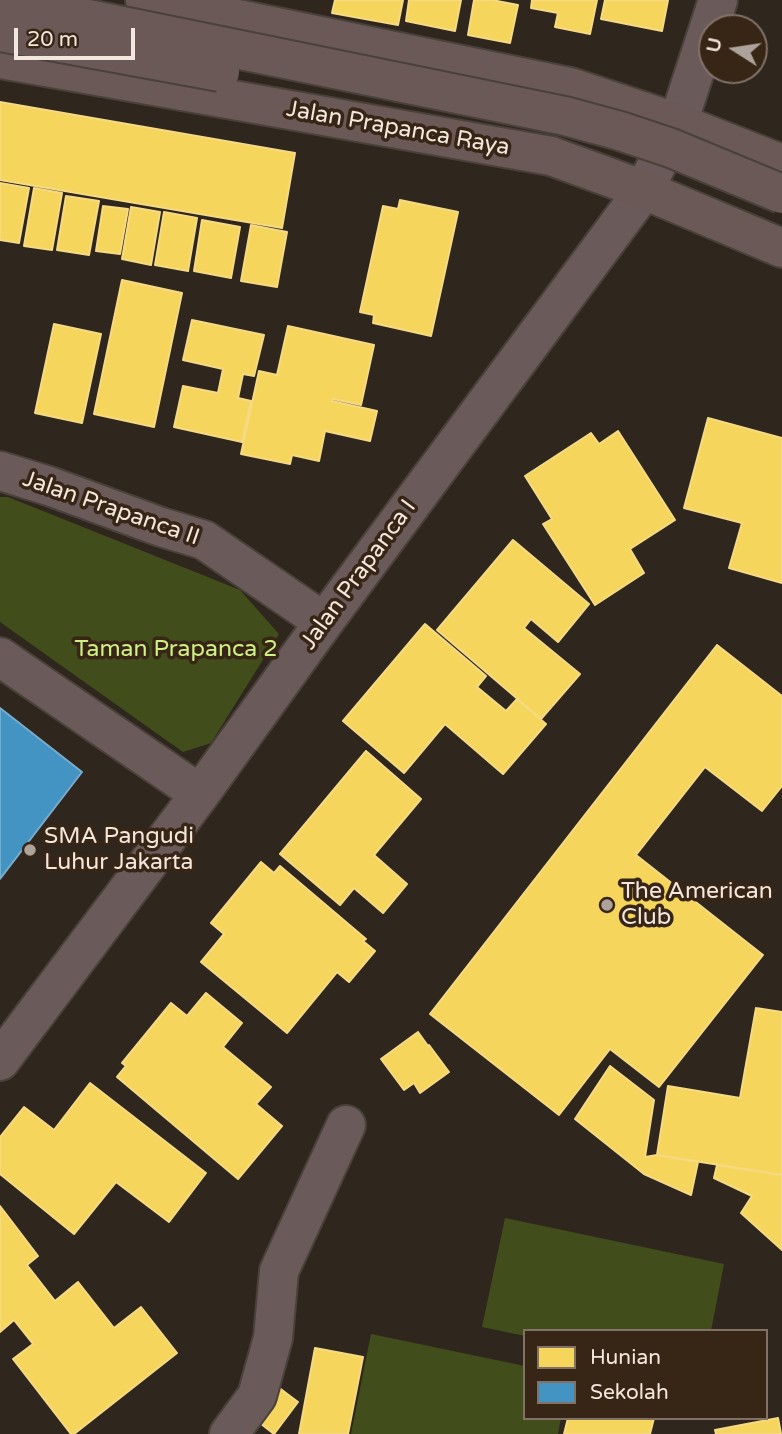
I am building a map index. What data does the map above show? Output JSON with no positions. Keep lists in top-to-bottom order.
{
  "streets": {
    "main road": ["Jalan Prapanca Raya"],
    "street": ["Jalan Prapanca II", "Jalan Prapanca I"]
  },
  "crossings": [
    ["Jalan Prapanca Raya", "Jalan Prapanca I"],
    ["Jalan Prapanca II", "Jalan Prapanca I"]
  ],
  "parks": ["Taman Prapanca 2"],
  "places": ["SMA Pangudi Luhur Jakarta", "The American Club"],
  "legend": ["Hunian", "Sekolah"],
  "scale_bar": "20 m",
  "north": "left"
}
